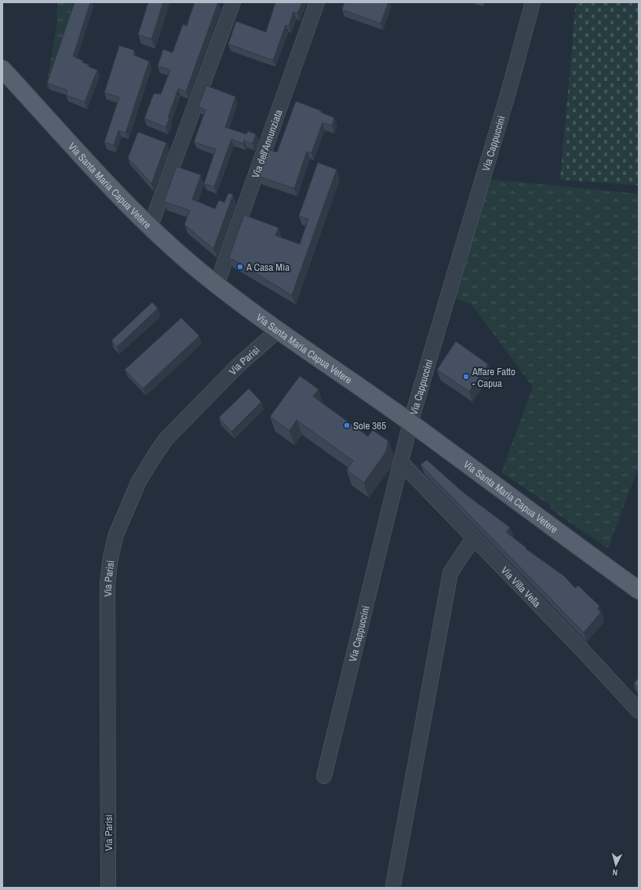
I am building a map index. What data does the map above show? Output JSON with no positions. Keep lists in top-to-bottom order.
{
  "streets": {
    "main road": ["Via Santa Maria Capua Vetere"],
    "street": [
      "Via dell'Annunziata",
      "Via Cappuccini",
      "Via Parisi",
      "Via Villa Vella"
    ]
  },
  "crossings": [
    ["Via dell'Annunziata", "Via Santa Maria Capua Vetere"],
    ["Via Cappuccini", "Via Santa Maria Capua Vetere"],
    ["Via Cappuccini", "Via Villa Vella"],
    ["Via Santa Maria Capua Vetere", "Via Parisi"]
  ],
  "places": ["A Casa Mia", "Affare Fatto - Capua", "Sole 365"],
  "north": "bottom"
}
